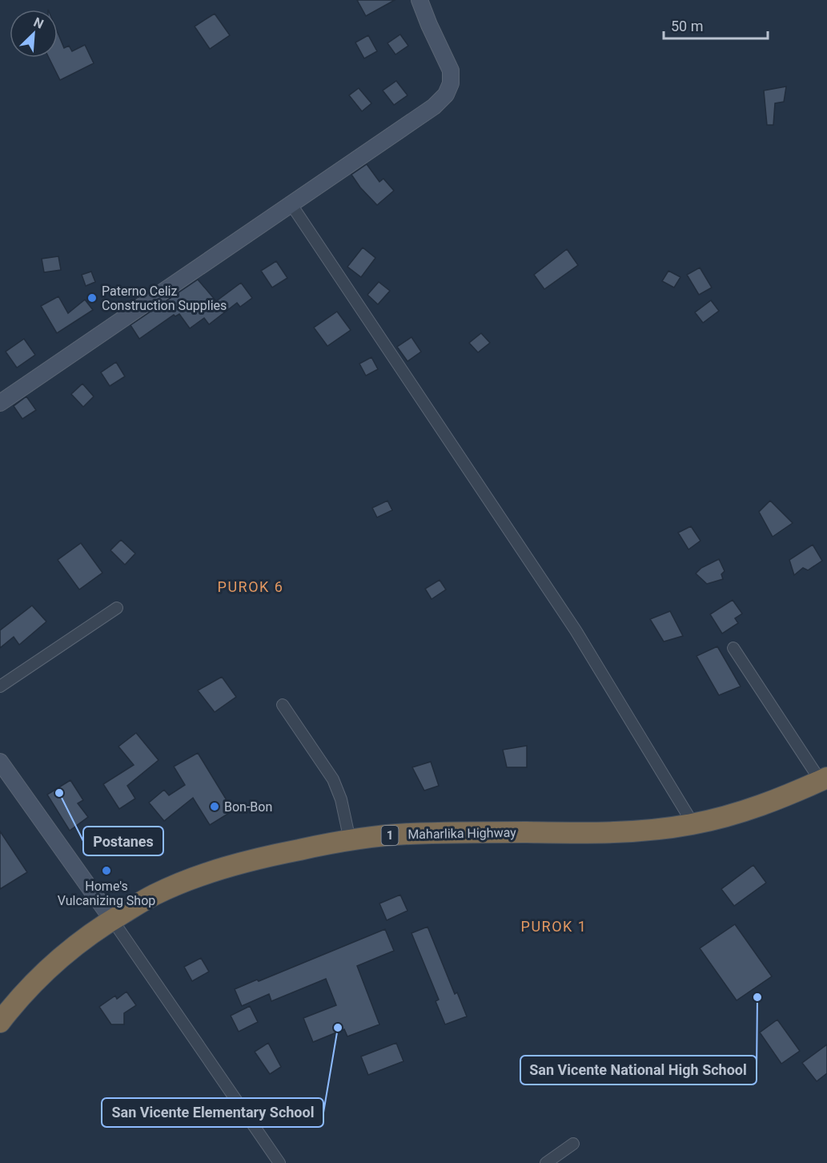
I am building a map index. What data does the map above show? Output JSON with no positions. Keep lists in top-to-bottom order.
{
  "streets": {
    "highway": ["Maharlika Highway", "1"]
  },
  "districts": ["PUROK 6", "PUROK 1"],
  "places": [
    "Paterno Celiz Construction Supplies",
    "Postanes",
    "Bon-Bon",
    "Home's Vulcanizing Shop",
    "San Vicente National High School",
    "San Vicente Elementary School"
  ],
  "scale_bar": "50 m",
  "north": "top right"
}
